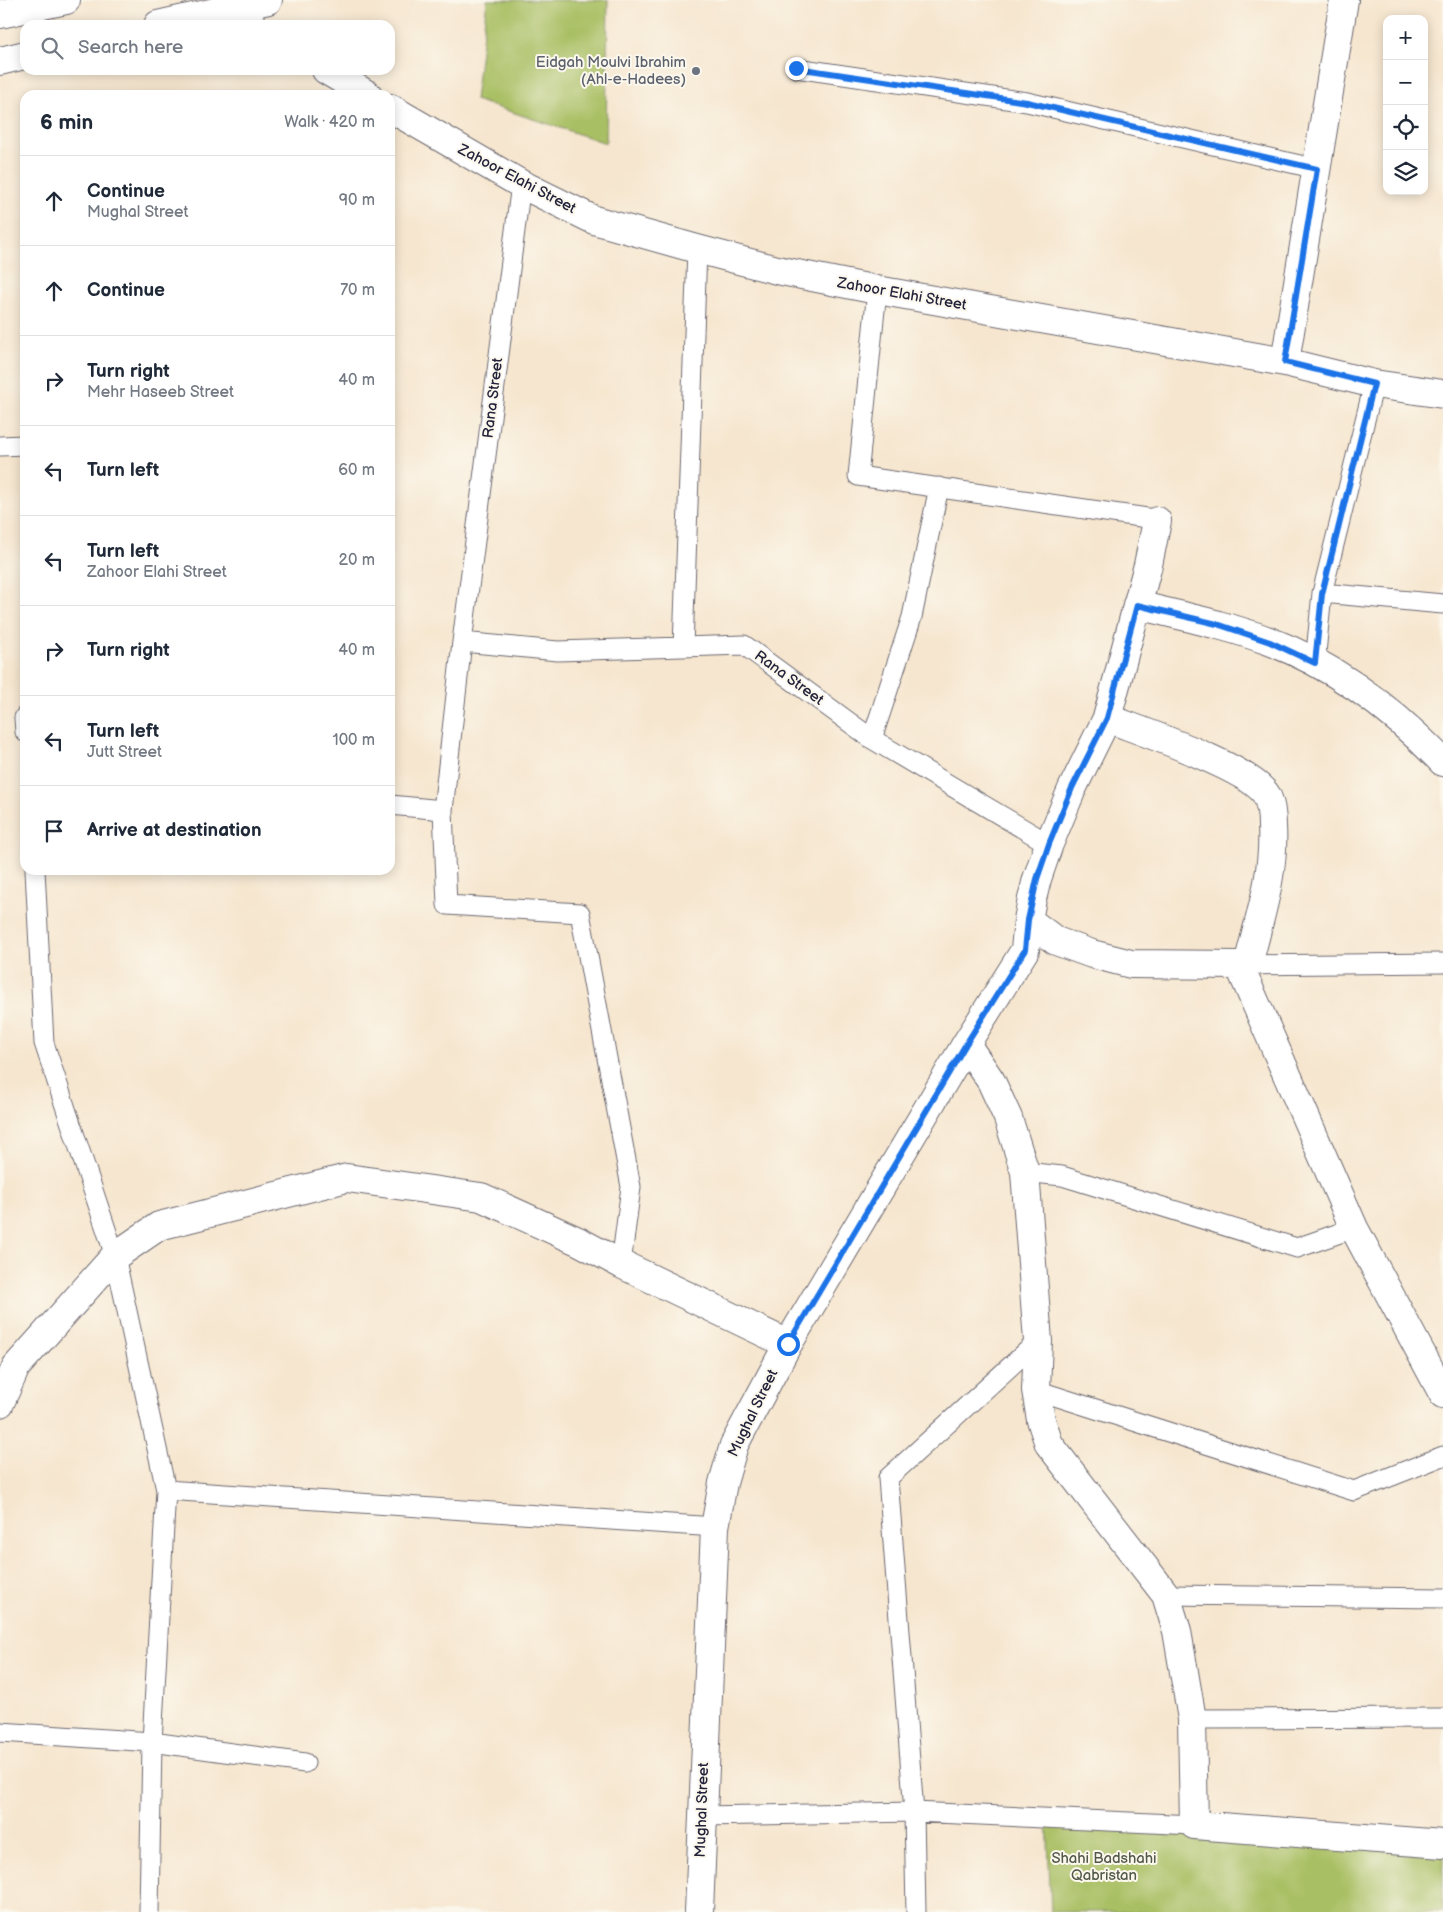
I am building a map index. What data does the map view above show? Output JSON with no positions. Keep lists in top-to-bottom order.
{
  "streets": {
    "street": ["Zahoor Elahi Street", "Mughal Street"],
    "lane": ["Rana Street"]
  },
  "crossings": [
    ["Zahoor Elahi Street", "Rana Street"]
  ],
  "parks": ["Shahi Badshahi Qabristan"],
  "places": ["Eidgah Moulvi Ibrahim (Ahl-e-Hadees)"],
  "page": {
    "map_buttons": ["+", "−"],
    "search": "Search here",
    "heading": ["6 min", "Walk · 420 m"],
    "list": [
      ["Continue", "Mughal Street", "90 m"],
      ["Continue", "70 m"],
      ["Turn right", "Mehr Haseeb Street", "40 m"],
      ["Turn left", "60 m"],
      ["Turn left", "Zahoor Elahi Street", "20 m"],
      ["Turn right", "40 m"],
      ["Turn left", "Jutt Street", "100 m"],
      "Arrive at destination"
    ]
  }
}
